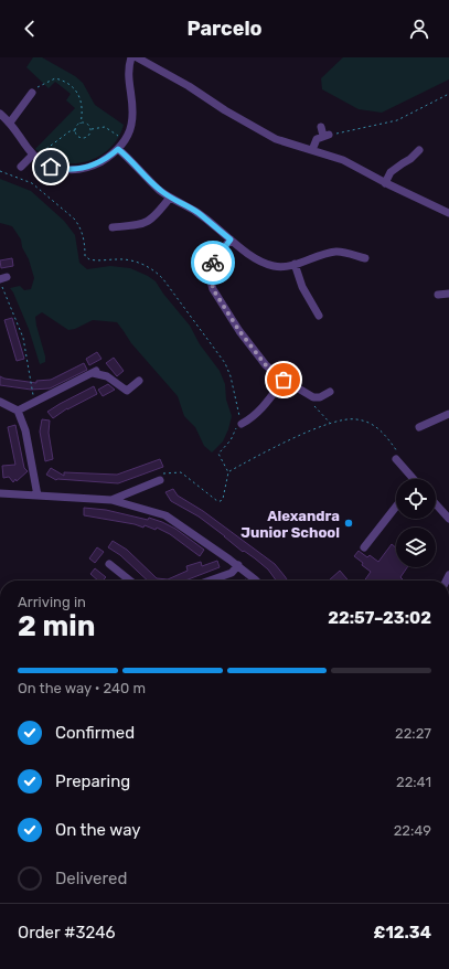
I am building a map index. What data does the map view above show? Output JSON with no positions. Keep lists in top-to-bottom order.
{
  "places": ["Alexandra Junior School"],
  "page": {
    "header": "Parcelo",
    "heading": ["2 min", "Arriving in", "22:57–23:02"],
    "panel": ["Order #3246", "£12.34"],
    "bar": "On the way · 240 m",
    "list": [
      ["Confirmed", "22:27"],
      ["Preparing", "22:41"],
      ["On the way", "22:49"],
      "Delivered"
    ]
  }
}
